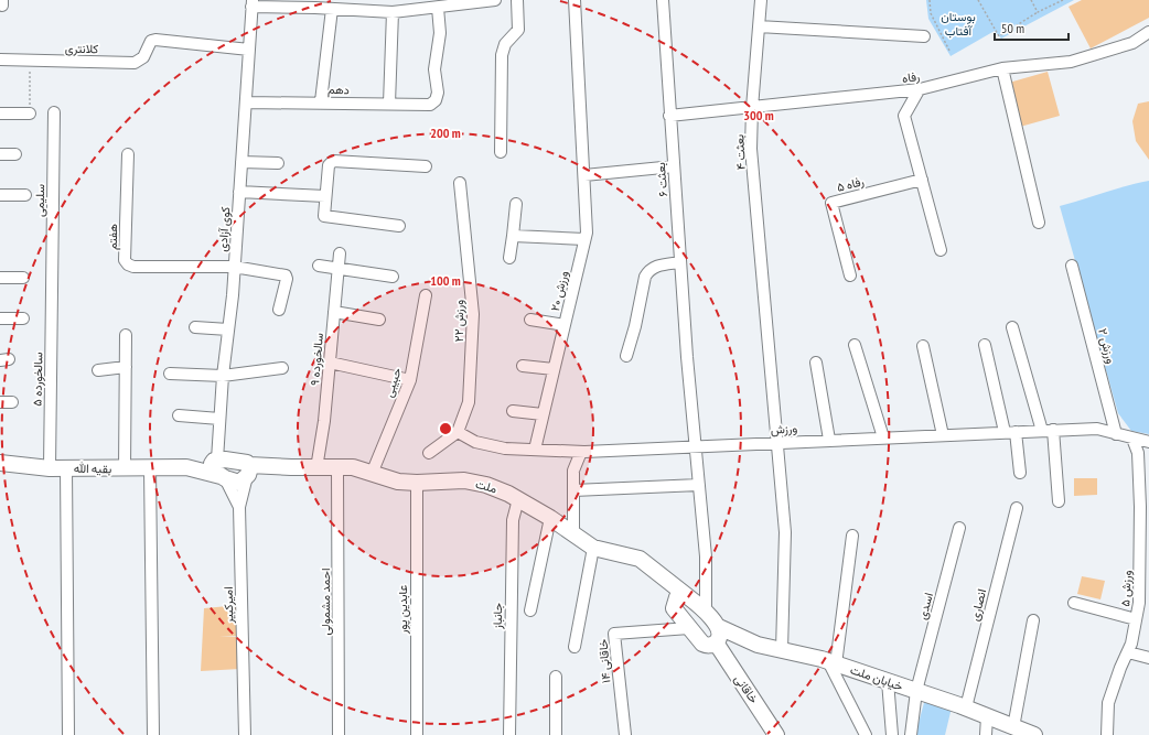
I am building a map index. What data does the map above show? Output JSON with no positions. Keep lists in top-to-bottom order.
{
  "streets": {
    "main road": [
      "بقیه الله",
      "ملت",
      "خیابان ملت",
      "خاقانی"
    ],
    "street": [
      "کلانتری",
      "رفاه",
      "دهم",
      "بعثت ۴",
      "بعثت ۶",
      "رفاه ۵",
      "سلیمی",
      "کوی آزادی",
      "هفتم",
      "ورزش ۲۰",
      "ورزش ۲۲",
      "ورزش ۲",
      "سالخورده ۹",
      "سالخورده ۵",
      "حبیبی",
      "ورزش",
      "ورزش ۵",
      "احمد مشمولی",
      "امیرکبیر",
      "انصاری",
      "اسدی",
      "عابدین پور",
      "جانباز",
      "خاقانی ۱۴"
    ]
  },
  "crossings": [
    ["کلانتری", "کوی آزادی"],
    ["رفاه", "بعثت ۴"],
    ["رفاه", "بعثت ۶"],
    ["دهم", "کوی آزادی"],
    ["بعثت ۴", "ورزش"],
    ["بعثت ۴", "خیابان ملت"],
    ["بعثت ۶", "ورزش"],
    ["بعثت ۶", "ملت"],
    ["سلیمی", "سالخورده ۵"],
    ["کوی آزادی", "هفتم"],
    ["ورزش ۲۰", "ورزش"],
    ["ورزش ۲۲", "ورزش"],
    ["ورزش ۲", "ورزش"],
    ["سالخورده ۹", "ملت"],
    ["سالخورده ۵", "بقیه الله"],
    ["حبیبی", "ملت"],
    ["ورزش", "ورزش ۵"],
    ["ملت", "احمد مشمولی"],
    ["ملت", "امیرکبیر"],
    ["ملت", "عابدین پور"],
    ["ملت", "جانباز"],
    ["ملت", "خیابان ملت"],
    ["انصاری", "خیابان ملت"],
    ["اسدی", "خیابان ملت"]
  ],
  "parks": ["بوستان آفتاب"],
  "scale_bar": "50 m",
  "rings": ["300 m", "200 m", "100 m"]
}
